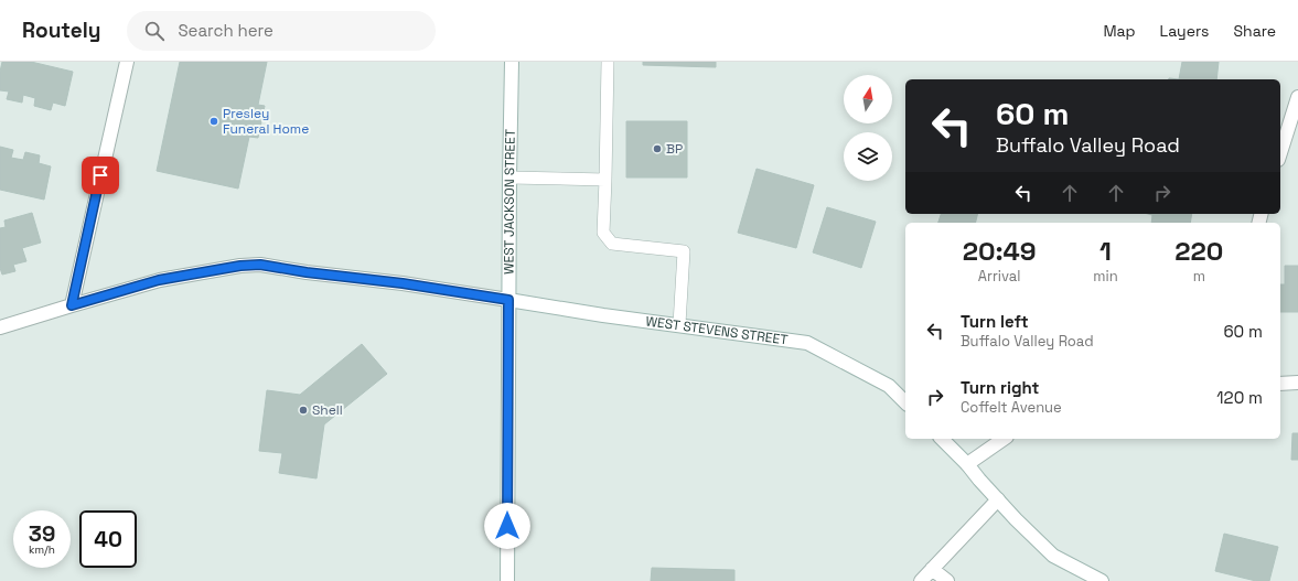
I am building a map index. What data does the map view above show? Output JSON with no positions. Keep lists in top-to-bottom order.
{
  "streets": {
    "street": ["WEST JACKSON STREET", "WEST STEVENS STREET"]
  },
  "crossings": [
    ["WEST JACKSON STREET", "WEST STEVENS STREET"]
  ],
  "places": ["Presley Funeral Home", "BP", "Shell"],
  "north": "top",
  "page": {
    "header": "Routely",
    "search": "Search here",
    "nav": ["Map", "Layers", "Share"],
    "turn": ["60 m", "Buffalo Valley Road"],
    "eta": [
      "20:49",
      "Arrival",
      "1",
      "min",
      "220",
      "m"
    ],
    "list": [
      {
        "name": "Turn left",
        "note": "Buffalo Valley Road",
        "value": "60 m"
      },
      {
        "name": "Turn right",
        "note": "Coffelt Avenue",
        "value": "120 m"
      }
    ],
    "speed": "39 km/h",
    "limit": "40"
  }
}
